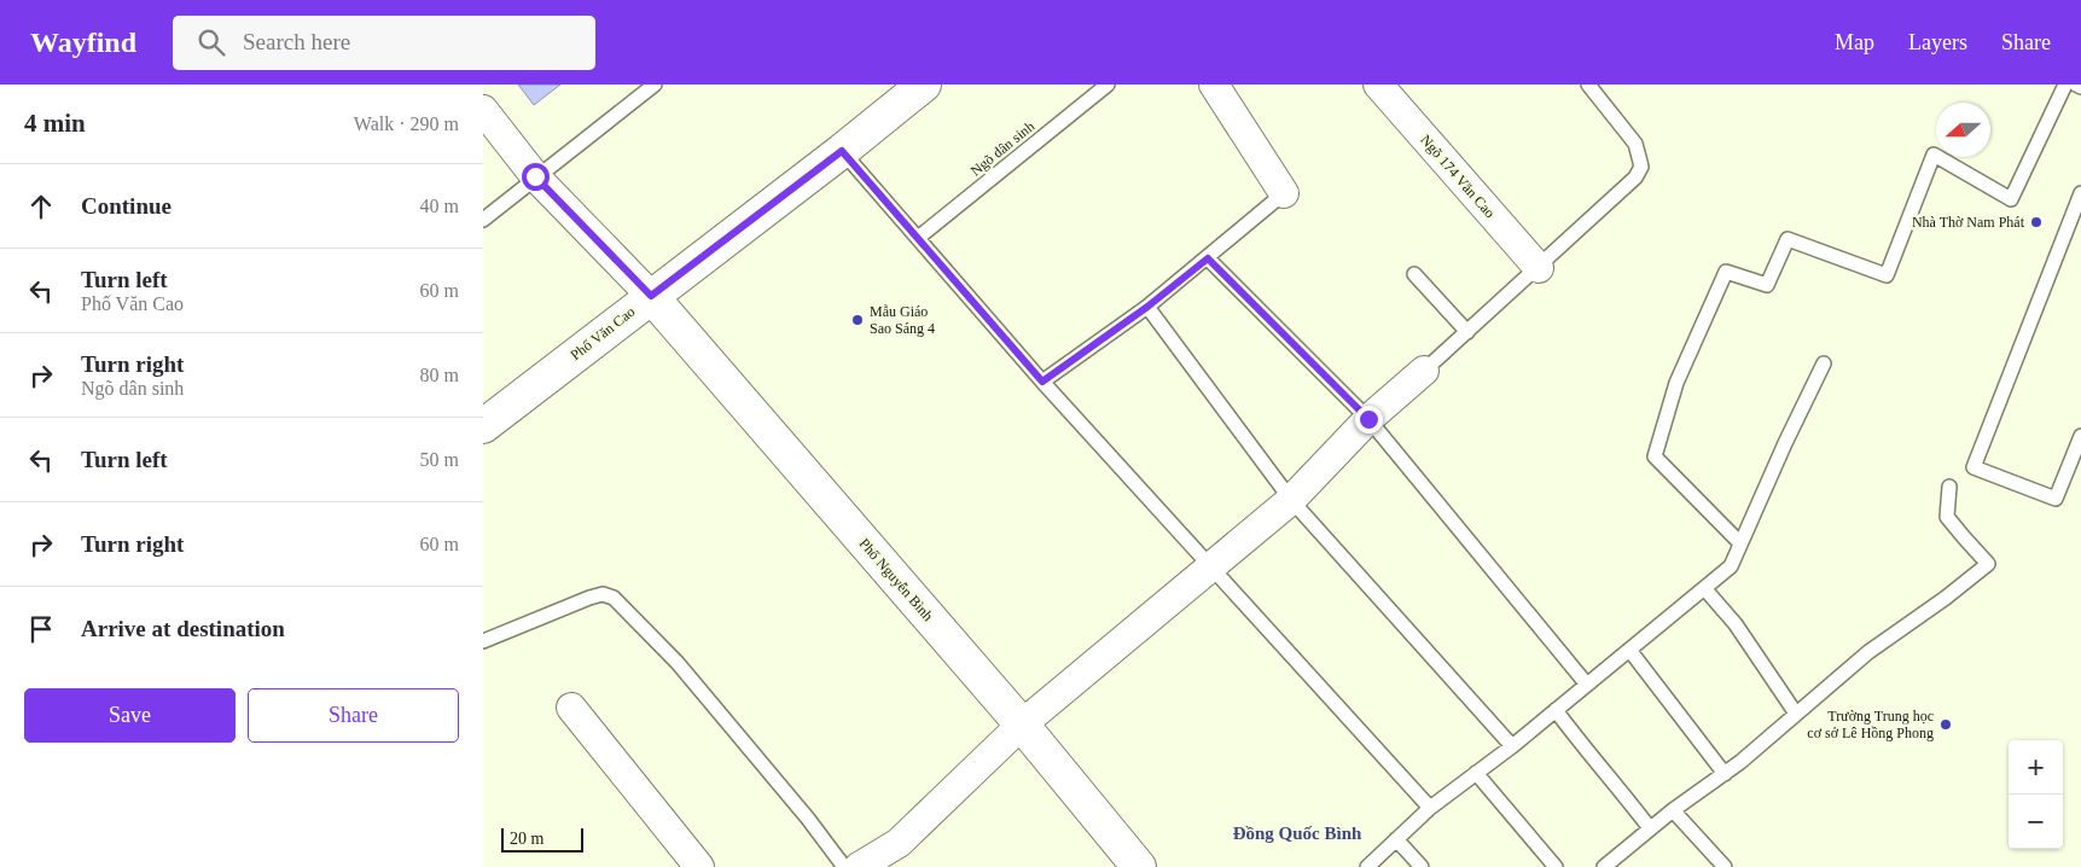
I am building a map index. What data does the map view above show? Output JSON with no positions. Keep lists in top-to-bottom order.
{
  "streets": {
    "street": ["Ngõ 174 Văn Cao", "Phố Văn Cao", "Phố Nguyễn Bình"],
    "lane": ["Ngõ dân sinh"]
  },
  "crossings": [
    ["Phố Văn Cao", "Phố Nguyễn Bình"]
  ],
  "districts": ["Đồng Quốc Bình"],
  "places": ["Nhà Thờ Nam Phát", "Mẫu Giáo Sao Sáng 4", "Trường Trung học cơ sở Lê Hồng Phong"],
  "scale_bar": "20 m",
  "north": "left",
  "page": {
    "header": "Wayfind",
    "search": "Search here",
    "nav": ["Map", "Layers", "Share"],
    "heading": ["4 min", "Walk · 290 m"],
    "list": [
      ["Continue", "40 m"],
      ["Turn left", "Phố Văn Cao", "60 m"],
      ["Turn right", "Ngõ dân sinh", "80 m"],
      ["Turn left", "50 m"],
      ["Turn right", "60 m"],
      "Arrive at destination"
    ],
    "buttons": ["Save", "Share"],
    "map_buttons": ["+", "−"],
    "scale": "20 m"
  }
}
